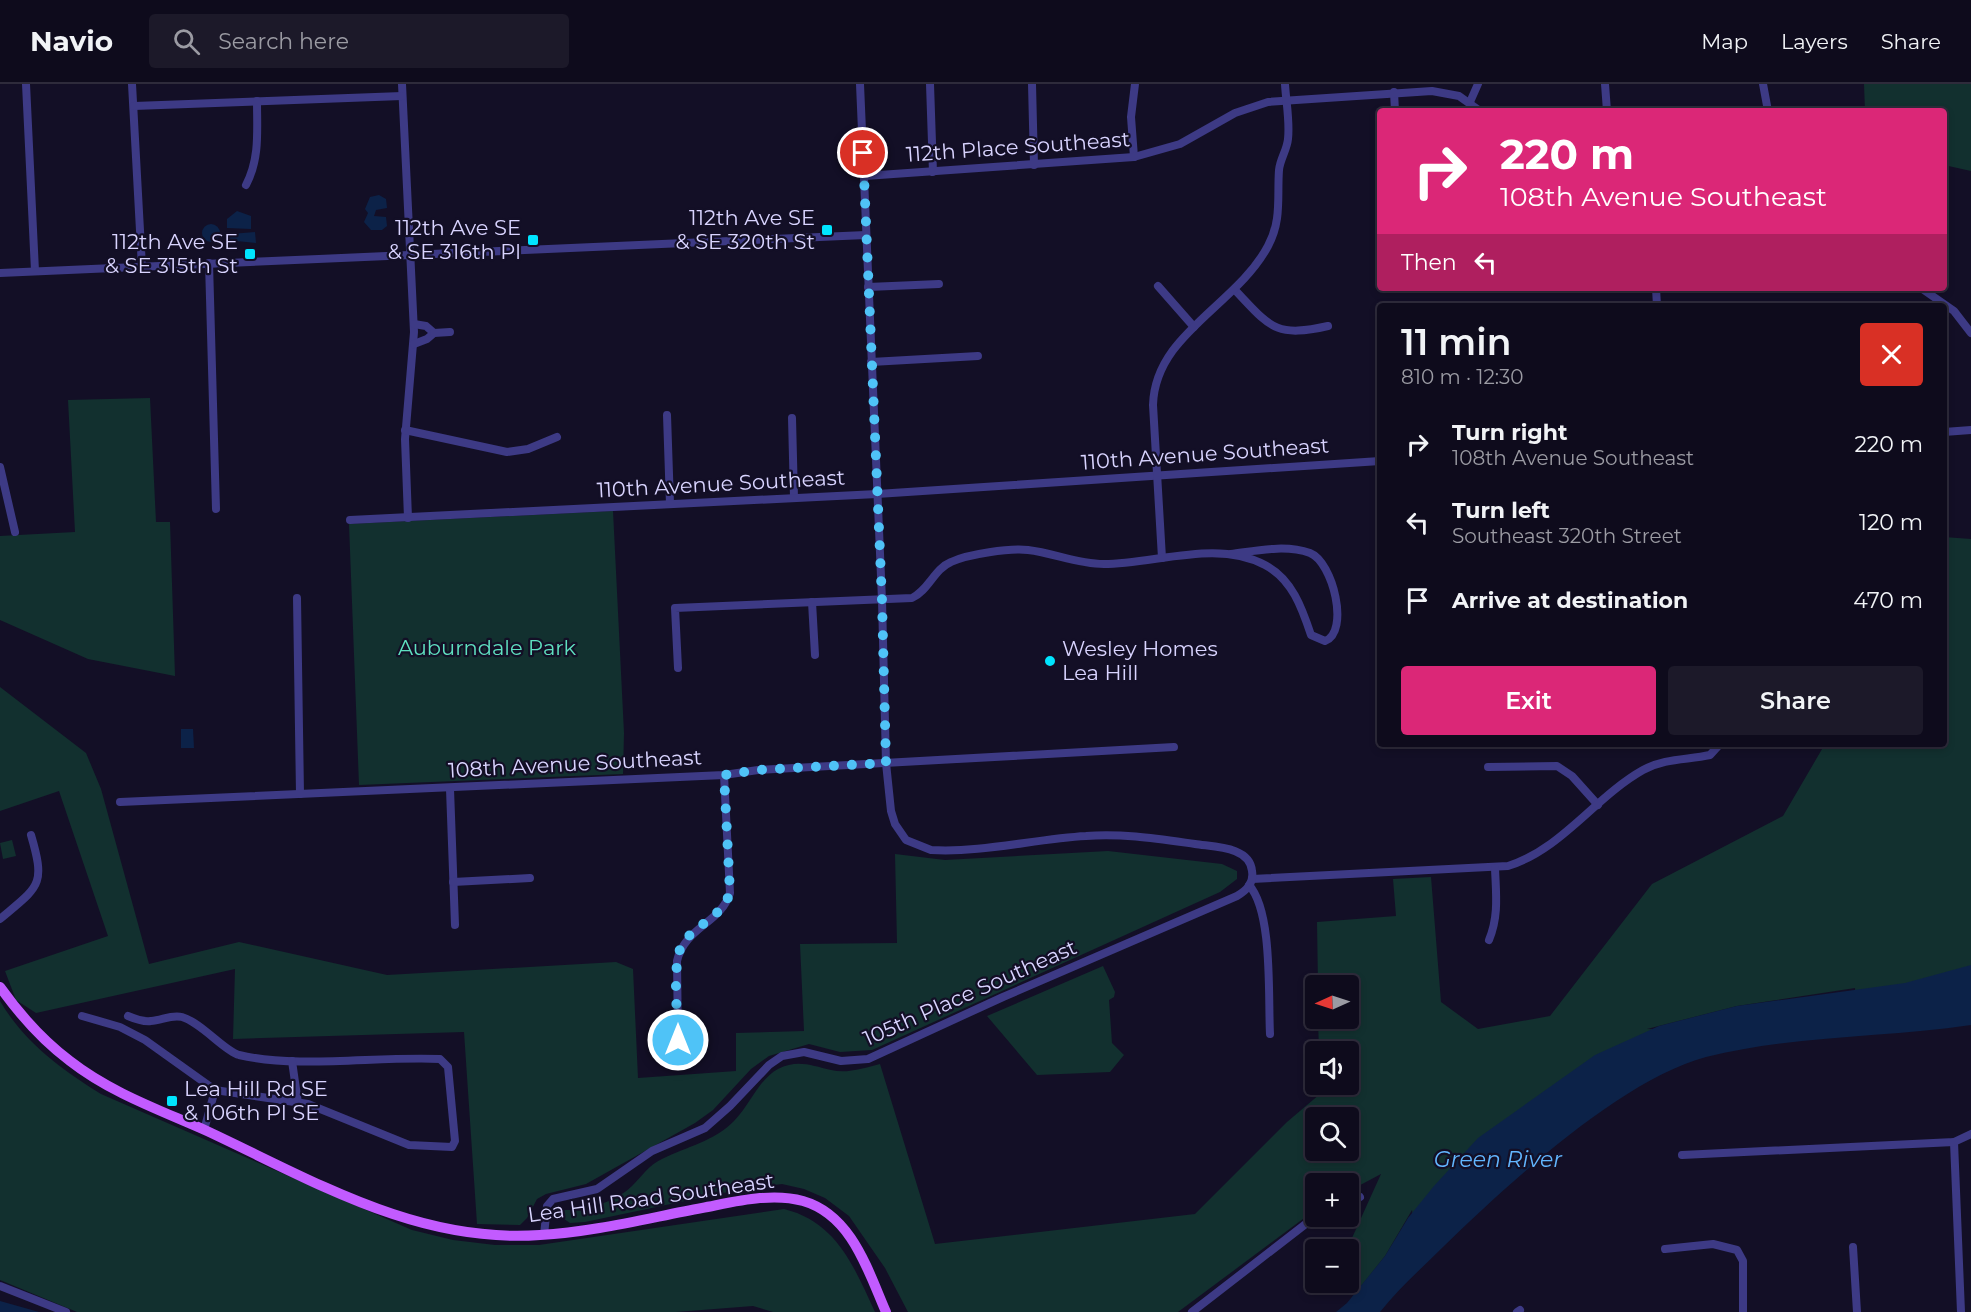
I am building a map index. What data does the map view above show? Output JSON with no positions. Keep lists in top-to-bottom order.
{
  "streets": {
    "main road": ["Lea Hill Road Southeast"],
    "street": [
      "112th Place Southeast",
      "110th Avenue Southeast",
      "108th Avenue Southeast",
      "105th Place Southeast"
    ]
  },
  "crossings": [
    ["105th Place Southeast", "Lea Hill Road Southeast"]
  ],
  "water": ["Green River"],
  "parks": ["Auburndale Park"],
  "places": {
    "transit": [
      "112th Ave SE & SE 320th St",
      "112th Ave SE & SE 316th Pl",
      "112th Ave SE & SE 315th St",
      "Lea Hill Rd SE & 106th Pl SE"
    ],
    "other": ["Wesley Homes Lea Hill"]
  },
  "north": "left",
  "page": {
    "header": "Navio",
    "search": "Search here",
    "nav": ["Map", "Layers", "Share"],
    "turn": ["220 m", "108th Avenue Southeast"],
    "then": "Then",
    "heading": ["11 min", "810 m · 12:30"],
    "list": [
      {
        "name": "Turn right",
        "note": "108th Avenue Southeast",
        "value": "220 m"
      },
      {
        "name": "Turn left",
        "note": "Southeast 320th Street",
        "value": "120 m"
      },
      {
        "name": "Arrive at destination",
        "value": "470 m"
      }
    ],
    "buttons": ["Exit", "Share"],
    "map_buttons": ["+", "−"]
  }
}
